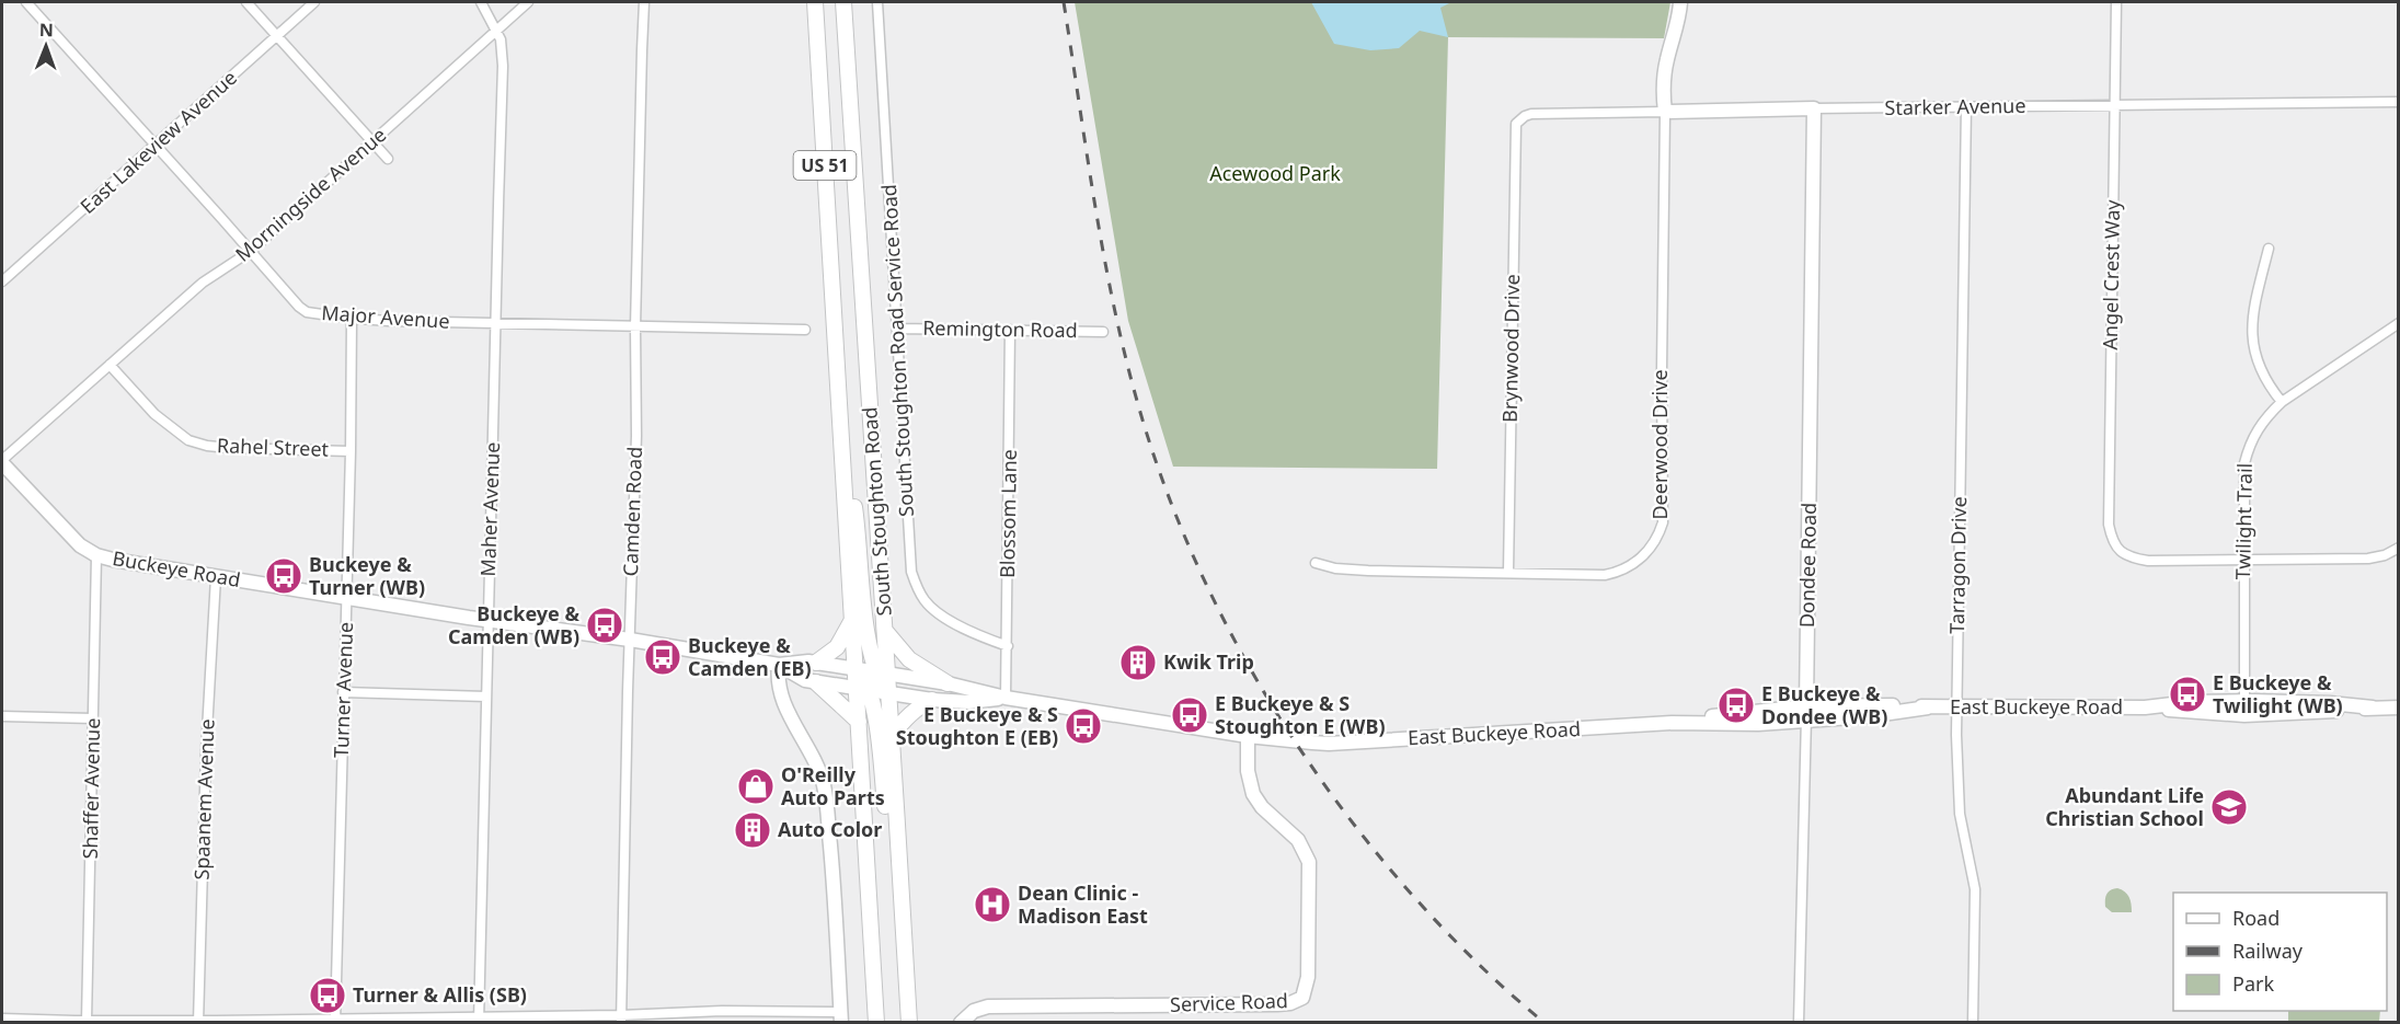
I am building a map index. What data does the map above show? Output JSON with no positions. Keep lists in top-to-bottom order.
{
  "streets": {
    "main road": ["US 51", "South Stoughton Road"],
    "street": [
      "Starker Avenue",
      "East Lakeview Avenue",
      "Morningside Avenue",
      "Angel Crest Way",
      "Major Avenue",
      "Remington Road",
      "Brynwood Drive",
      "South Stoughton Road Service Road",
      "Deerwood Drive",
      "Rahel Street",
      "Maher Avenue",
      "Camden Road",
      "Blossom Lane",
      "Twilight Trail",
      "Dondee Road",
      "Tarragon Drive",
      "Buckeye Road",
      "Turner Avenue",
      "East Buckeye Road",
      "Shaffer Avenue",
      "Spaanem Avenue",
      "Service Road"
    ]
  },
  "crossings": [
    ["Starker Avenue", "Angel Crest Way"],
    ["Starker Avenue", "Brynwood Drive"],
    ["Starker Avenue", "Deerwood Drive"],
    ["Starker Avenue", "Dondee Road"],
    ["Starker Avenue", "Tarragon Drive"],
    ["East Lakeview Avenue", "Major Avenue"],
    ["Morningside Avenue", "Major Avenue"],
    ["Morningside Avenue", "Rahel Street"],
    ["Morningside Avenue", "Maher Avenue"],
    ["Morningside Avenue", "Buckeye Road"],
    ["Angel Crest Way", "Twilight Trail"],
    ["Major Avenue", "Maher Avenue"],
    ["Major Avenue", "Camden Road"],
    ["Major Avenue", "Turner Avenue"],
    ["Remington Road", "South Stoughton Road Service Road"],
    ["Remington Road", "Blossom Lane"],
    ["Brynwood Drive", "Deerwood Drive"],
    ["South Stoughton Road Service Road", "Blossom Lane"],
    ["Rahel Street", "Turner Avenue"],
    ["Maher Avenue", "Buckeye Road"],
    ["Camden Road", "Buckeye Road"],
    ["South Stoughton Road", "Buckeye Road"],
    ["South Stoughton Road", "East Buckeye Road"],
    ["Blossom Lane", "East Buckeye Road"],
    ["Twilight Trail", "East Buckeye Road"],
    ["Dondee Road", "East Buckeye Road"],
    ["Tarragon Drive", "East Buckeye Road"],
    ["Buckeye Road", "Turner Avenue"],
    ["Buckeye Road", "East Buckeye Road"],
    ["Buckeye Road", "Shaffer Avenue"],
    ["Buckeye Road", "Spaanem Avenue"],
    ["East Buckeye Road", "Service Road"]
  ],
  "parks": ["Acewood Park"],
  "places": {
    "bus stop": [
      "Buckeye & Turner (WB)",
      "Buckeye & Camden (WB)",
      "Buckeye & Camden (EB)",
      "E Buckeye & Twilight (WB)",
      "E Buckeye & Dondee (WB)",
      "E Buckeye & S Stoughton E (WB)",
      "E Buckeye & S Stoughton E (EB)",
      "Turner & Allis (SB)"
    ],
    "building": ["Kwik Trip", "Auto Color"],
    "shop": ["O'Reilly Auto Parts"],
    "school or university": ["Abundant Life Christian School"],
    "hospital": ["Dean Clinic - Madison East"]
  },
  "legend": ["Road", "Railway", "Park"],
  "north": "top"
}
